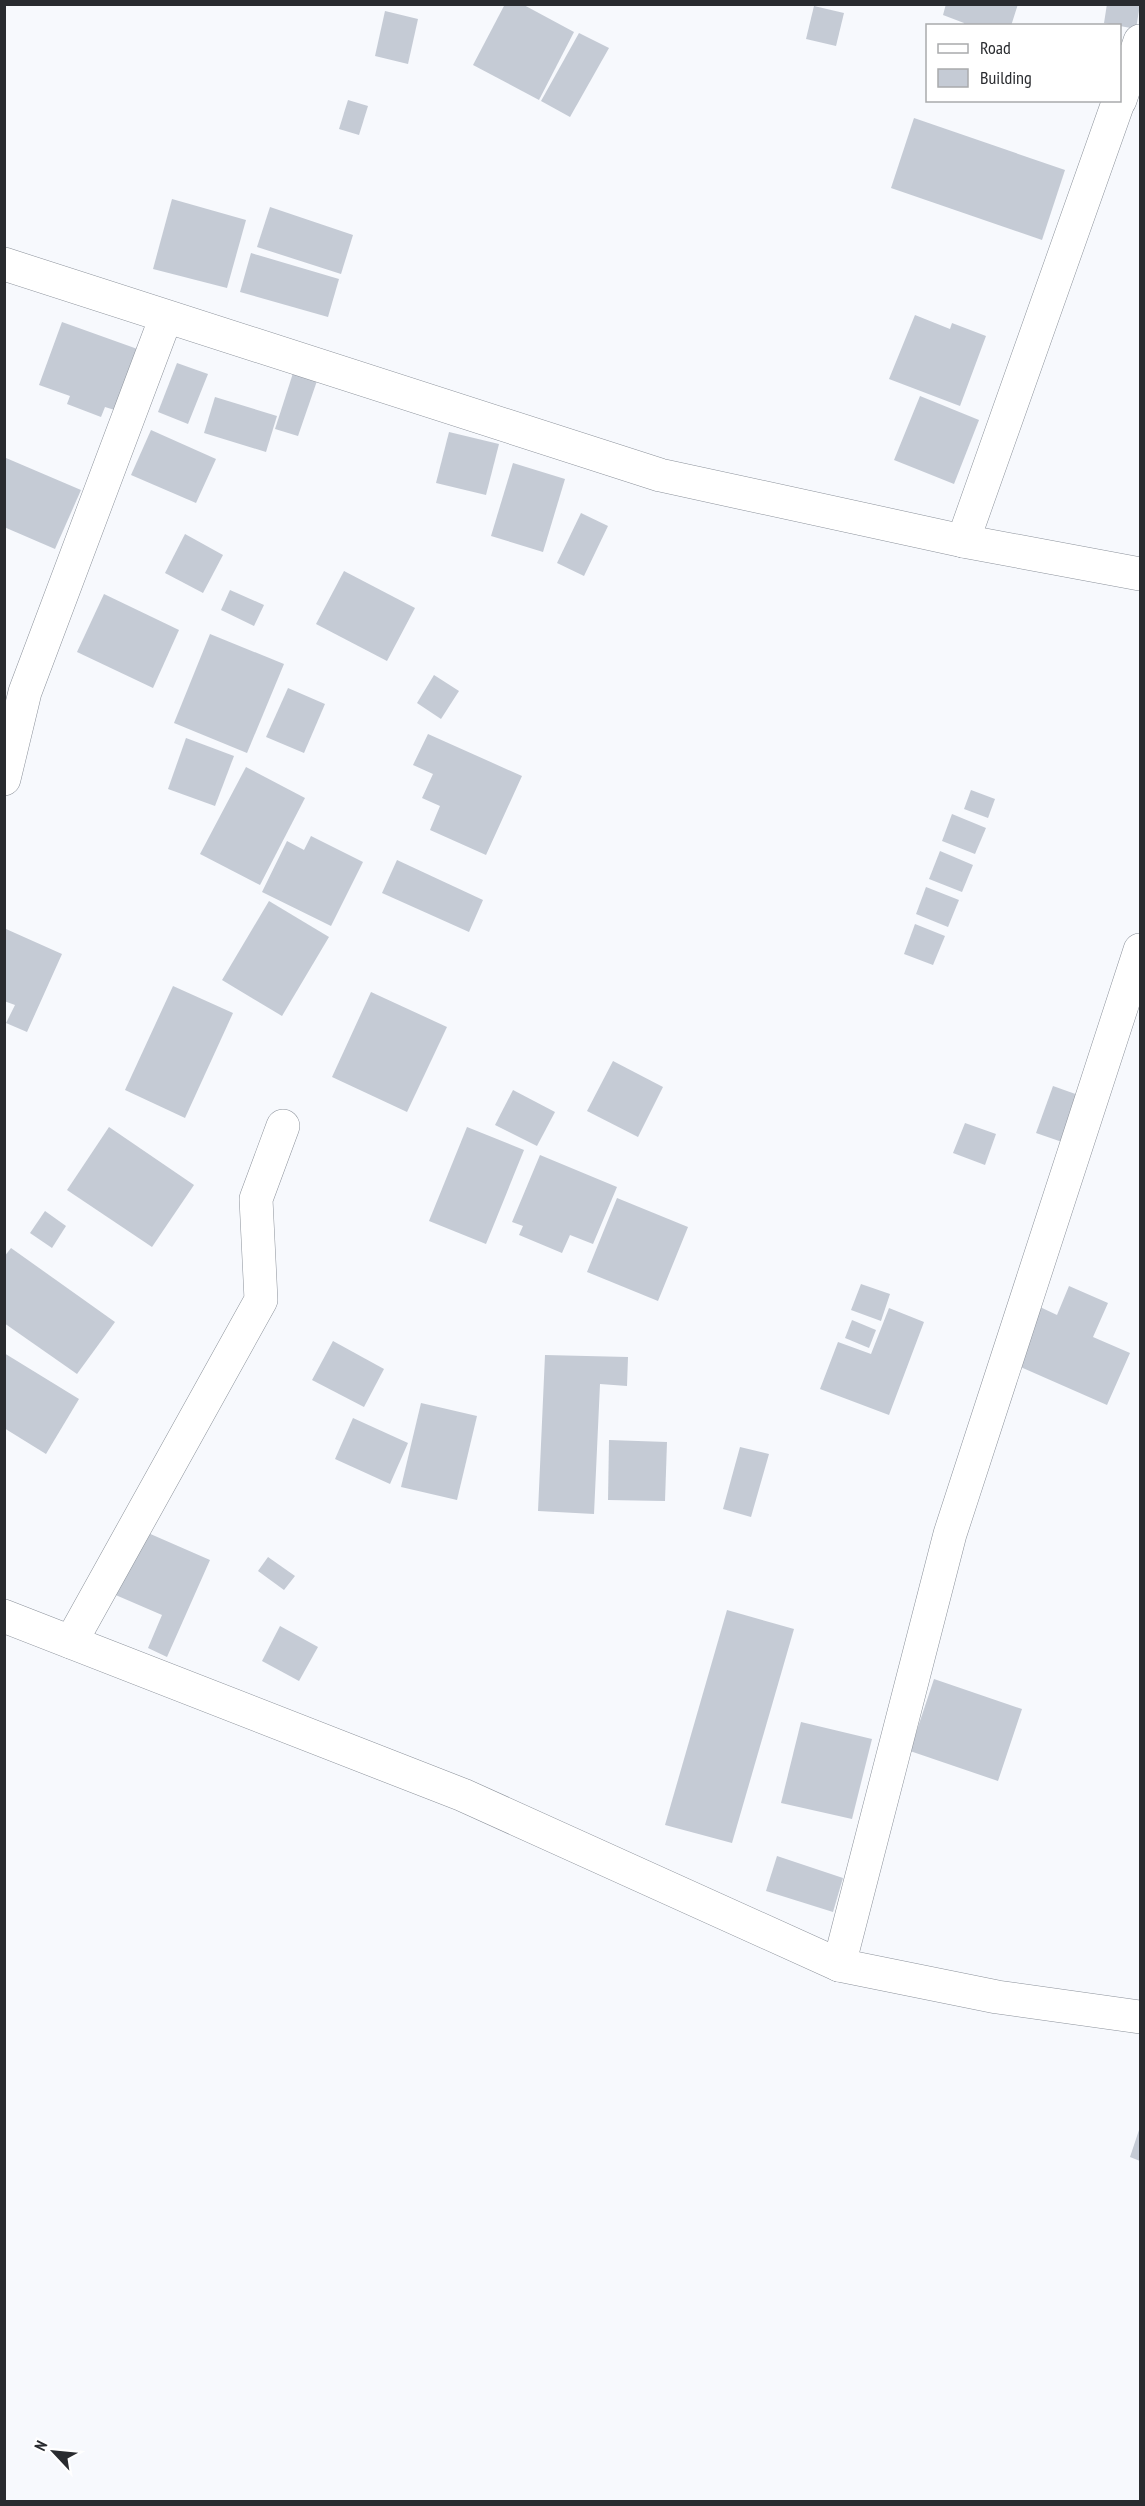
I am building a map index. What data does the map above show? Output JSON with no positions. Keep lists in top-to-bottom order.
{
  "legend": ["Road", "Building"],
  "north": "top left"
}
